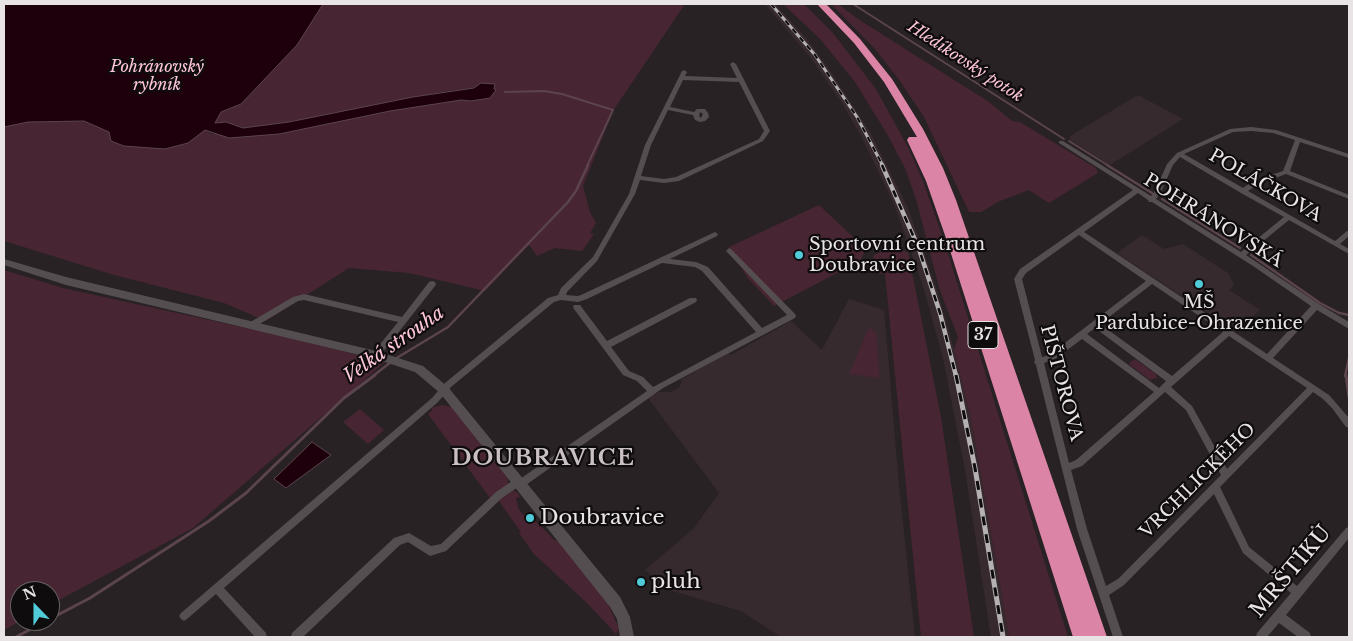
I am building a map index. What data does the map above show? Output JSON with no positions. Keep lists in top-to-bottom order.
{
  "streets": {
    "highway": ["37"],
    "street": [
      "POLÁČKOVA",
      "POHRÁNOVSKÁ",
      "PIŠTOROVA",
      "VRCHLICKÉHO",
      "MRŠTÍKŮ"
    ]
  },
  "crossings": [
    ["POHRÁNOVSKÁ", "PIŠTOROVA"],
    ["PIŠTOROVA", "VRCHLICKÉHO"]
  ],
  "districts": ["DOUBRAVICE"],
  "water": ["Hledíkovský potok", "Pohránovský rybník", "Velká strouha"],
  "places": [
    "Sportovní centrum Doubravice",
    "MŠ Pardubice-Ohrazenice",
    "Doubravice",
    "pluh"
  ],
  "north": "top"
}
